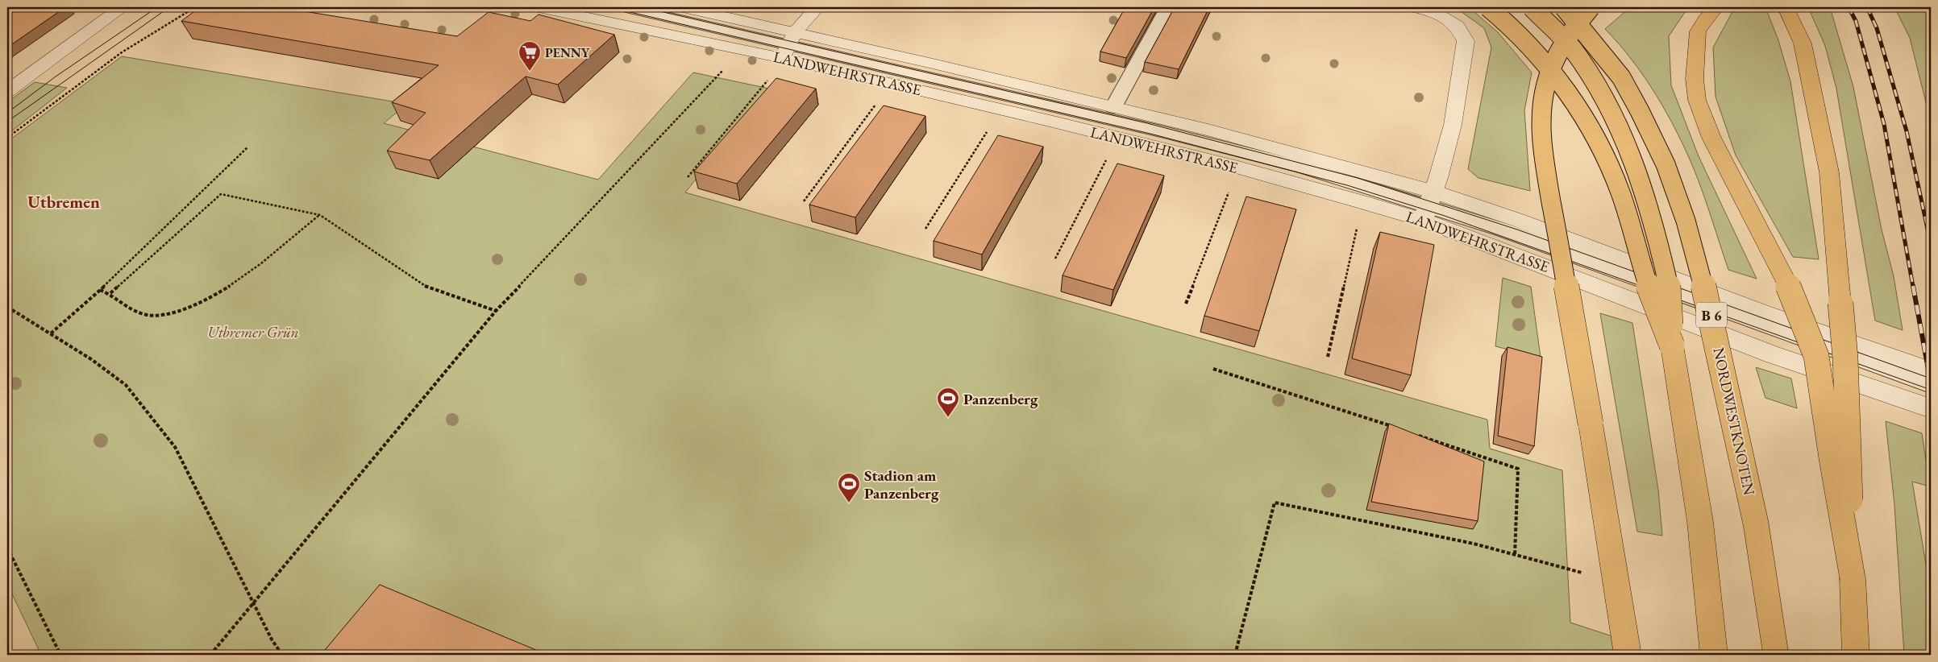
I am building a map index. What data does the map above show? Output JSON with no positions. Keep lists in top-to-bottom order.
{
  "streets": {
    "highway": ["B 6", "NORDWESTKNOTEN"],
    "street": ["LANDWEHRSTRASSE"]
  },
  "districts": ["Utbremen"],
  "parks": ["Utbremer Grün"],
  "places": {
    "supermarket": ["PENNY"],
    "sports": ["Panzenberg", "Stadion am Panzenberg"]
  }
}
